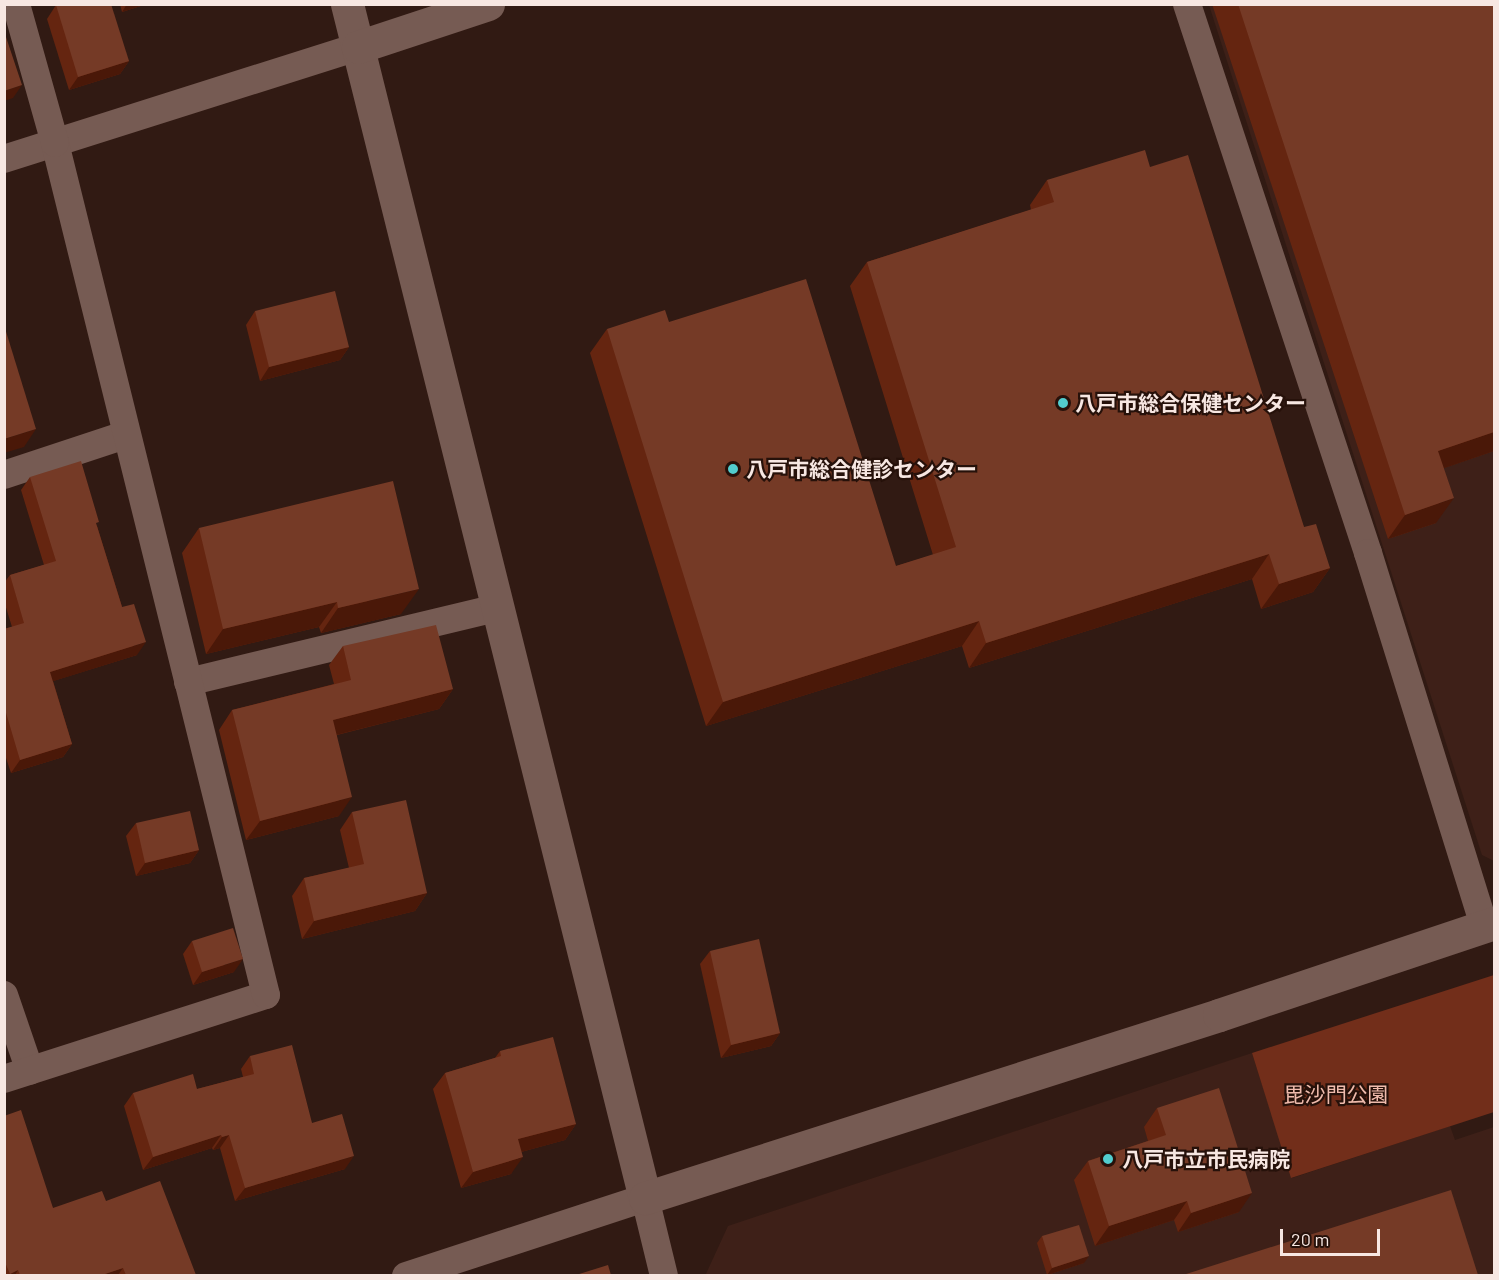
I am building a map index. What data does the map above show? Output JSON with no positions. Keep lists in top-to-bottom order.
{
  "parks": ["毘沙門公園"],
  "places": ["八戸市総合保健センター", "八戸市総合健診センター", "八戸市立市民病院"],
  "scale_bar": "20 m"
}
